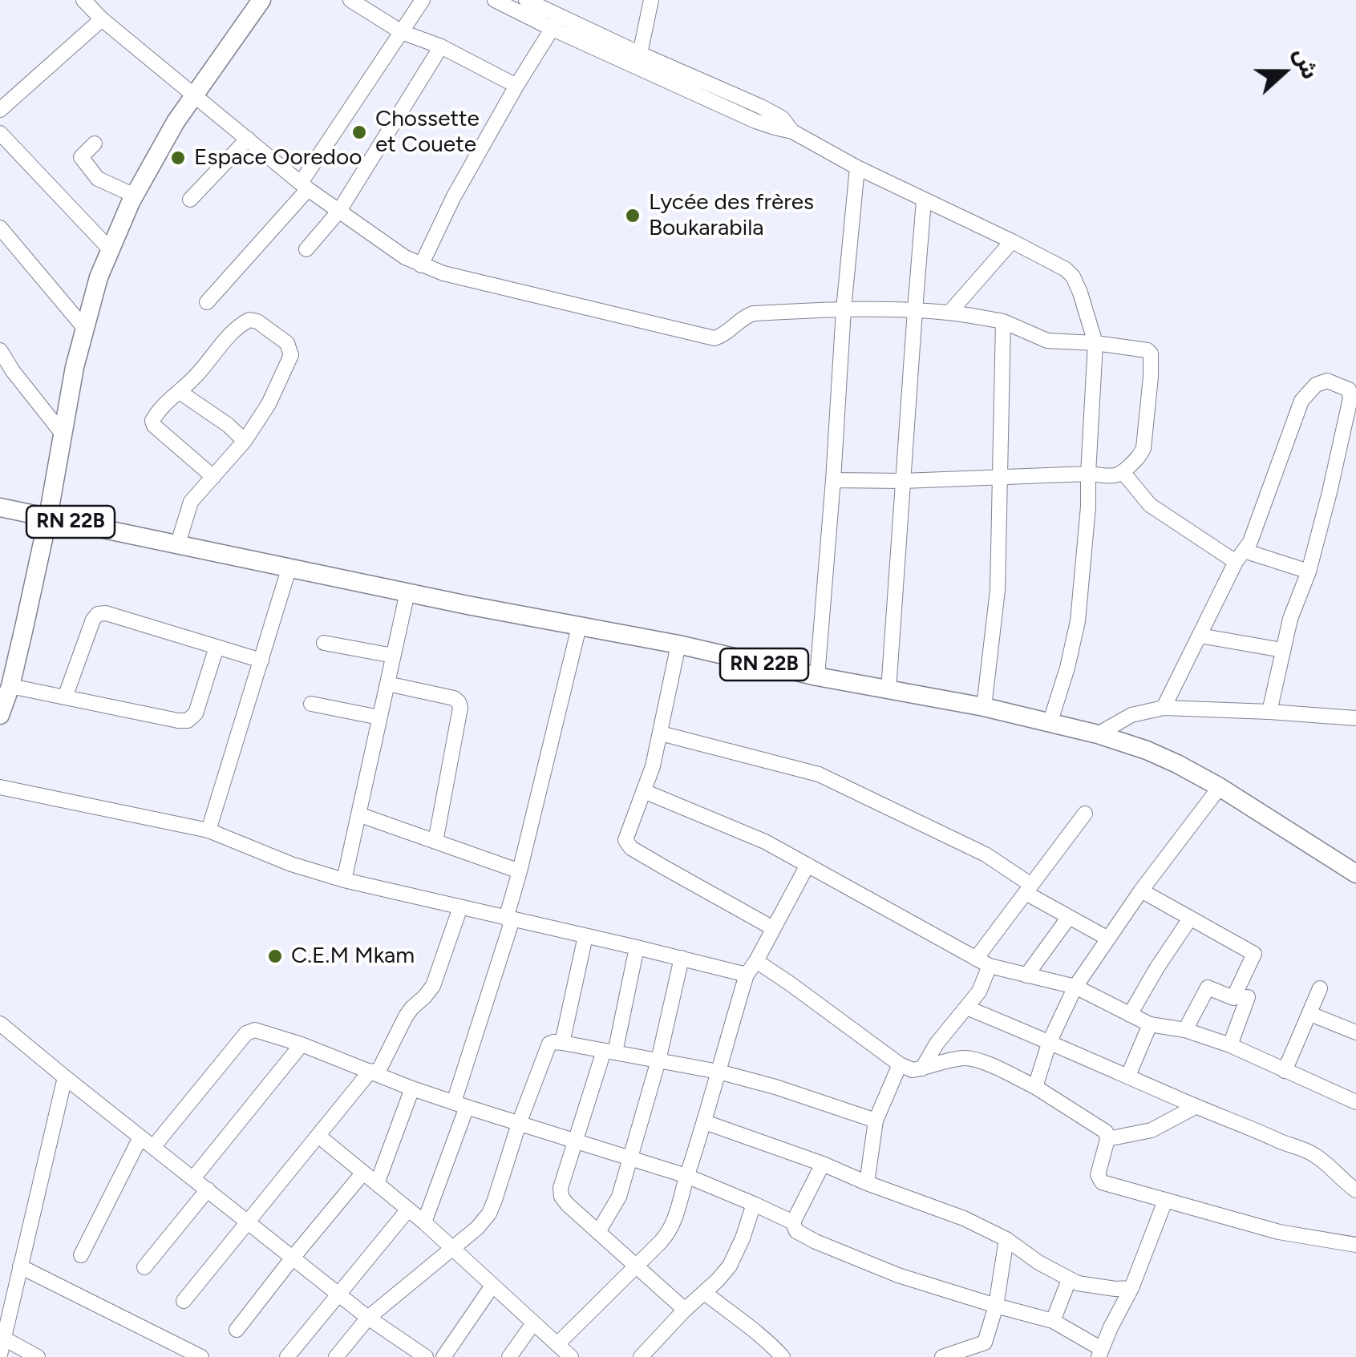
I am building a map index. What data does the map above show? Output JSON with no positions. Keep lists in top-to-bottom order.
{
  "streets": {
    "main road": ["RN 22B"]
  },
  "places": [
    "Chossette et Couete",
    "Espace Ooredoo",
    "Lycée des frères Boukarabila",
    "C.E.M Mkam"
  ],
  "north": "right"
}
